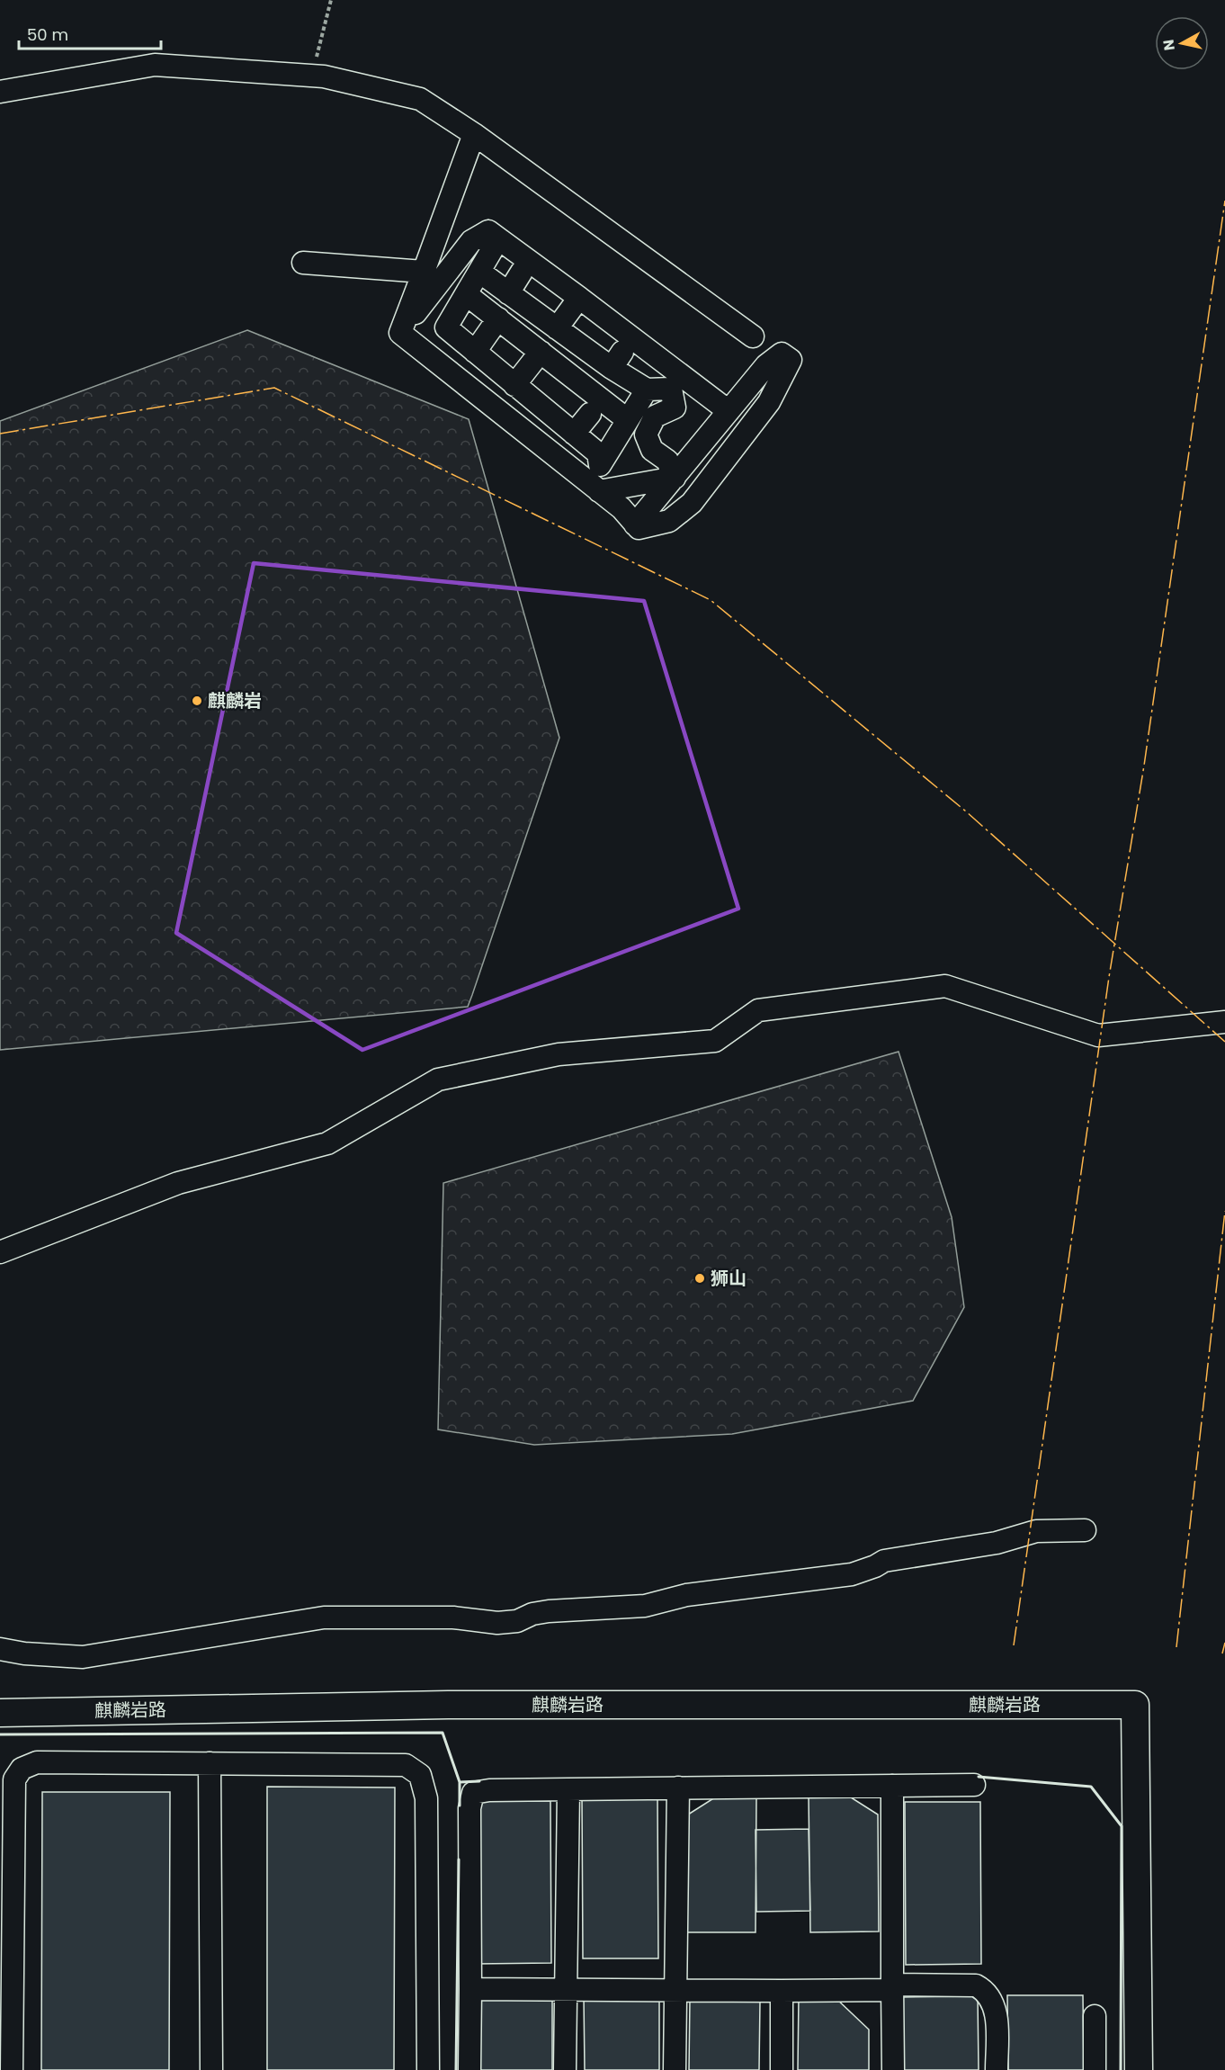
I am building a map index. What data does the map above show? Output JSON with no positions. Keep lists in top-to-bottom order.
{
  "streets": {
    "main road": ["麒麟岩路"]
  },
  "places": ["麒麟岩", "狮山"],
  "scale_bar": "50 m",
  "north": "left"
}
